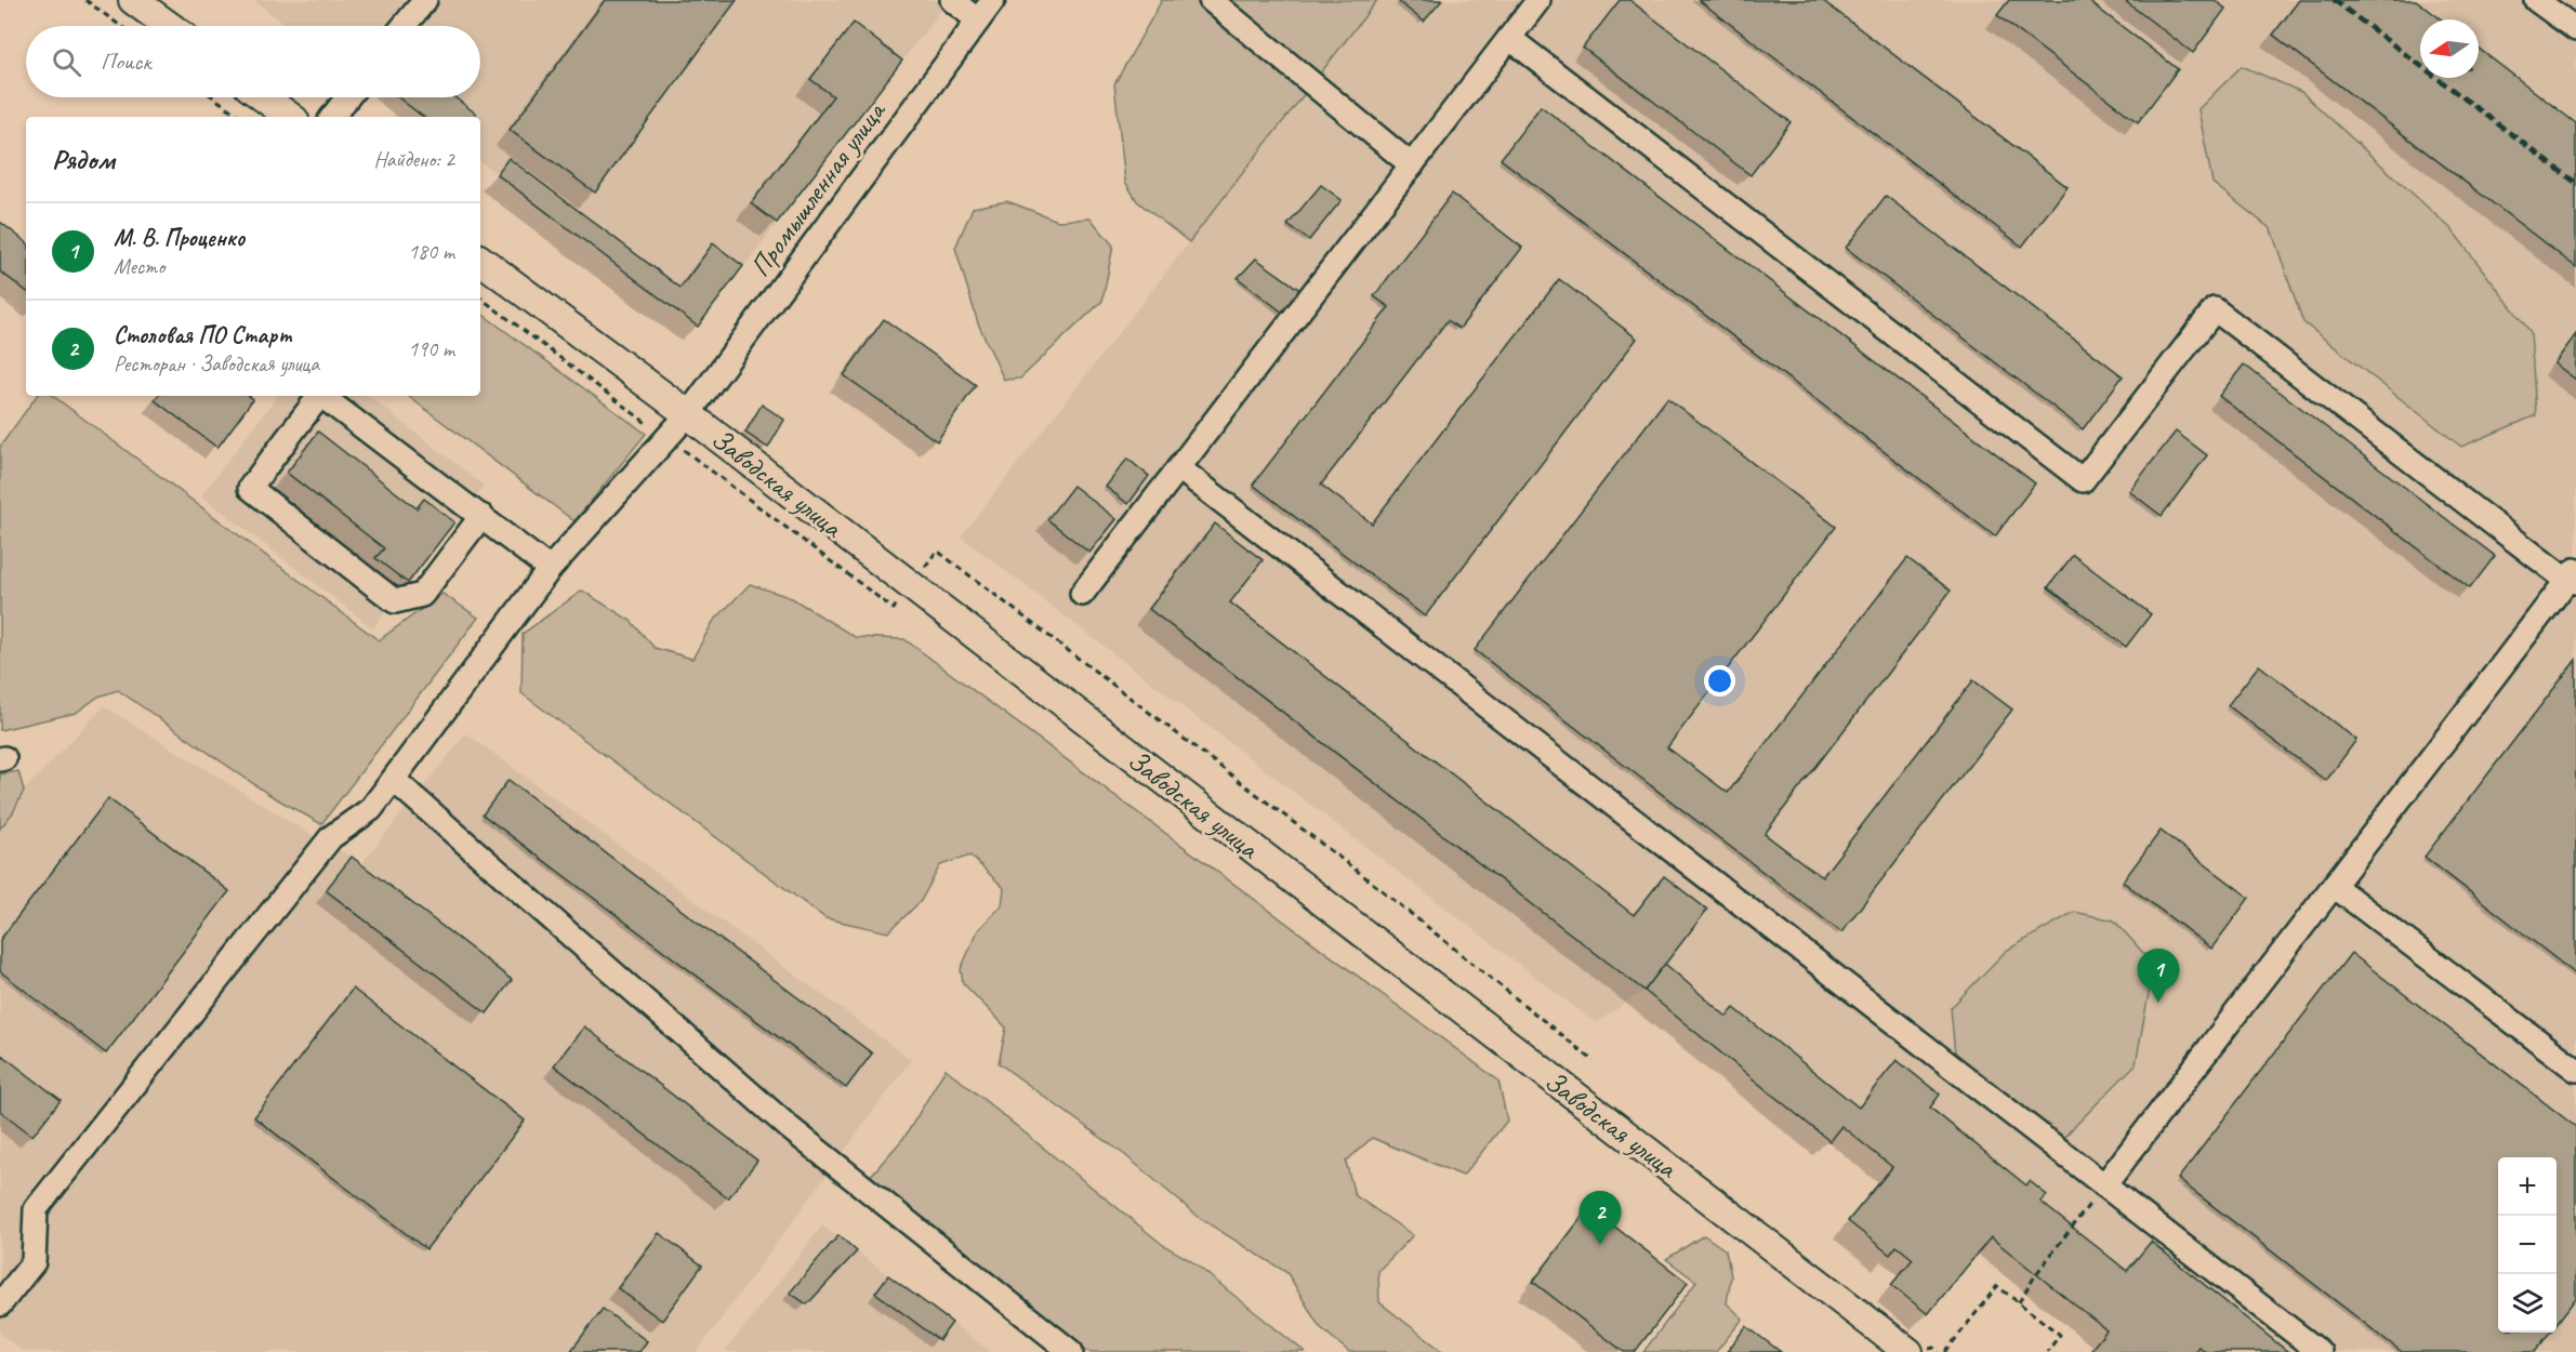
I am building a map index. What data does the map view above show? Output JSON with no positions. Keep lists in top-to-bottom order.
{
  "streets": {
    "main road": ["Заводская улица"],
    "street": ["Промышленная улица"]
  },
  "crossings": [
    ["Промышленная улица", "Заводская улица"]
  ],
  "north": "left",
  "page": {
    "search": "Поиск",
    "heading": ["Рядом", "Найдено: 2"],
    "list": [
      {
        "mark": "1",
        "name": "М. В. Проценко",
        "note": "Место",
        "value": "180 m"
      },
      {
        "mark": "2",
        "name": "Столовая ПО Старт",
        "note": "Ресторан · Заводская улица",
        "value": "190 m"
      }
    ],
    "pins": ["1", "2"],
    "map_buttons": ["+", "−"]
  }
}
